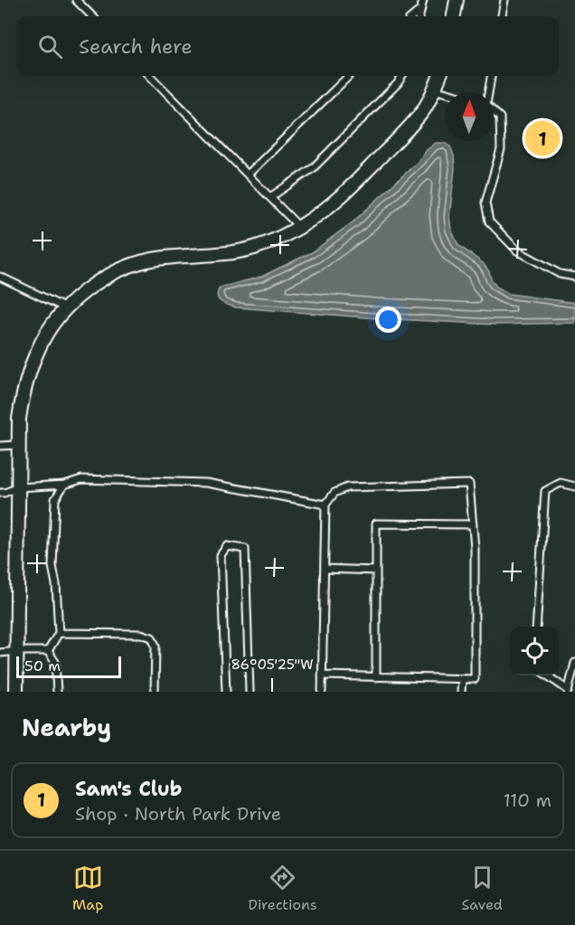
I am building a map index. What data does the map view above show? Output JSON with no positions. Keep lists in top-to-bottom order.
{
  "scale_bar": "50 m",
  "north": "top",
  "page": {
    "search": "Search here",
    "pins": "1",
    "scale": "50 m",
    "heading": "Nearby",
    "list": [
      {
        "mark": "1",
        "name": "Sam's Club",
        "note": "Shop · North Park Drive",
        "value": "110 m"
      }
    ],
    "nav": ["Map", "Directions", "Saved"]
  },
  "coordinates": ["86°05'25\"W"]
}
